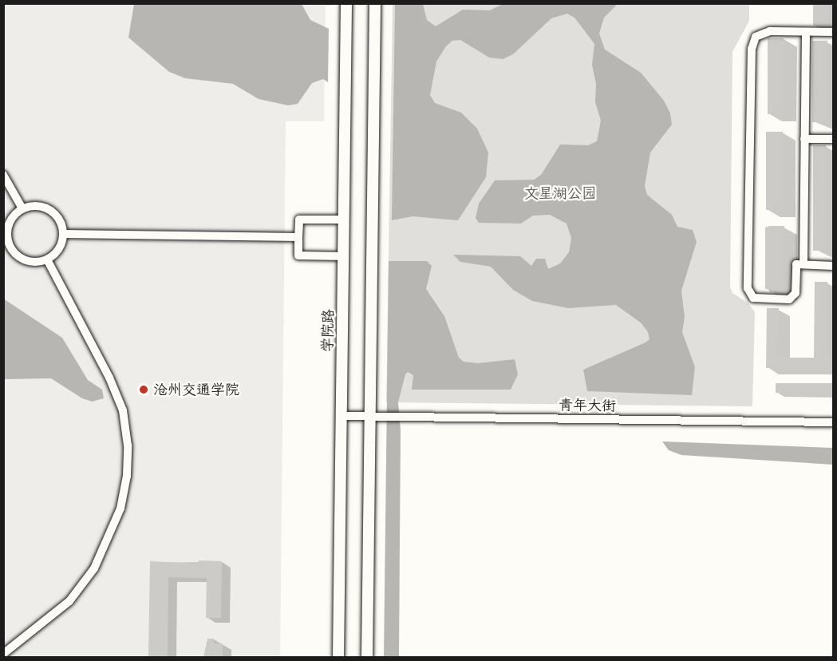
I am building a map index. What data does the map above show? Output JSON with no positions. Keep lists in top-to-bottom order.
{
  "streets": {
    "main road": ["学院路"],
    "street": ["青年大街"]
  },
  "crossings": [
    ["学院路", "青年大街"]
  ],
  "parks": ["文星湖公园"],
  "places": ["沧州交通学院"]
}
